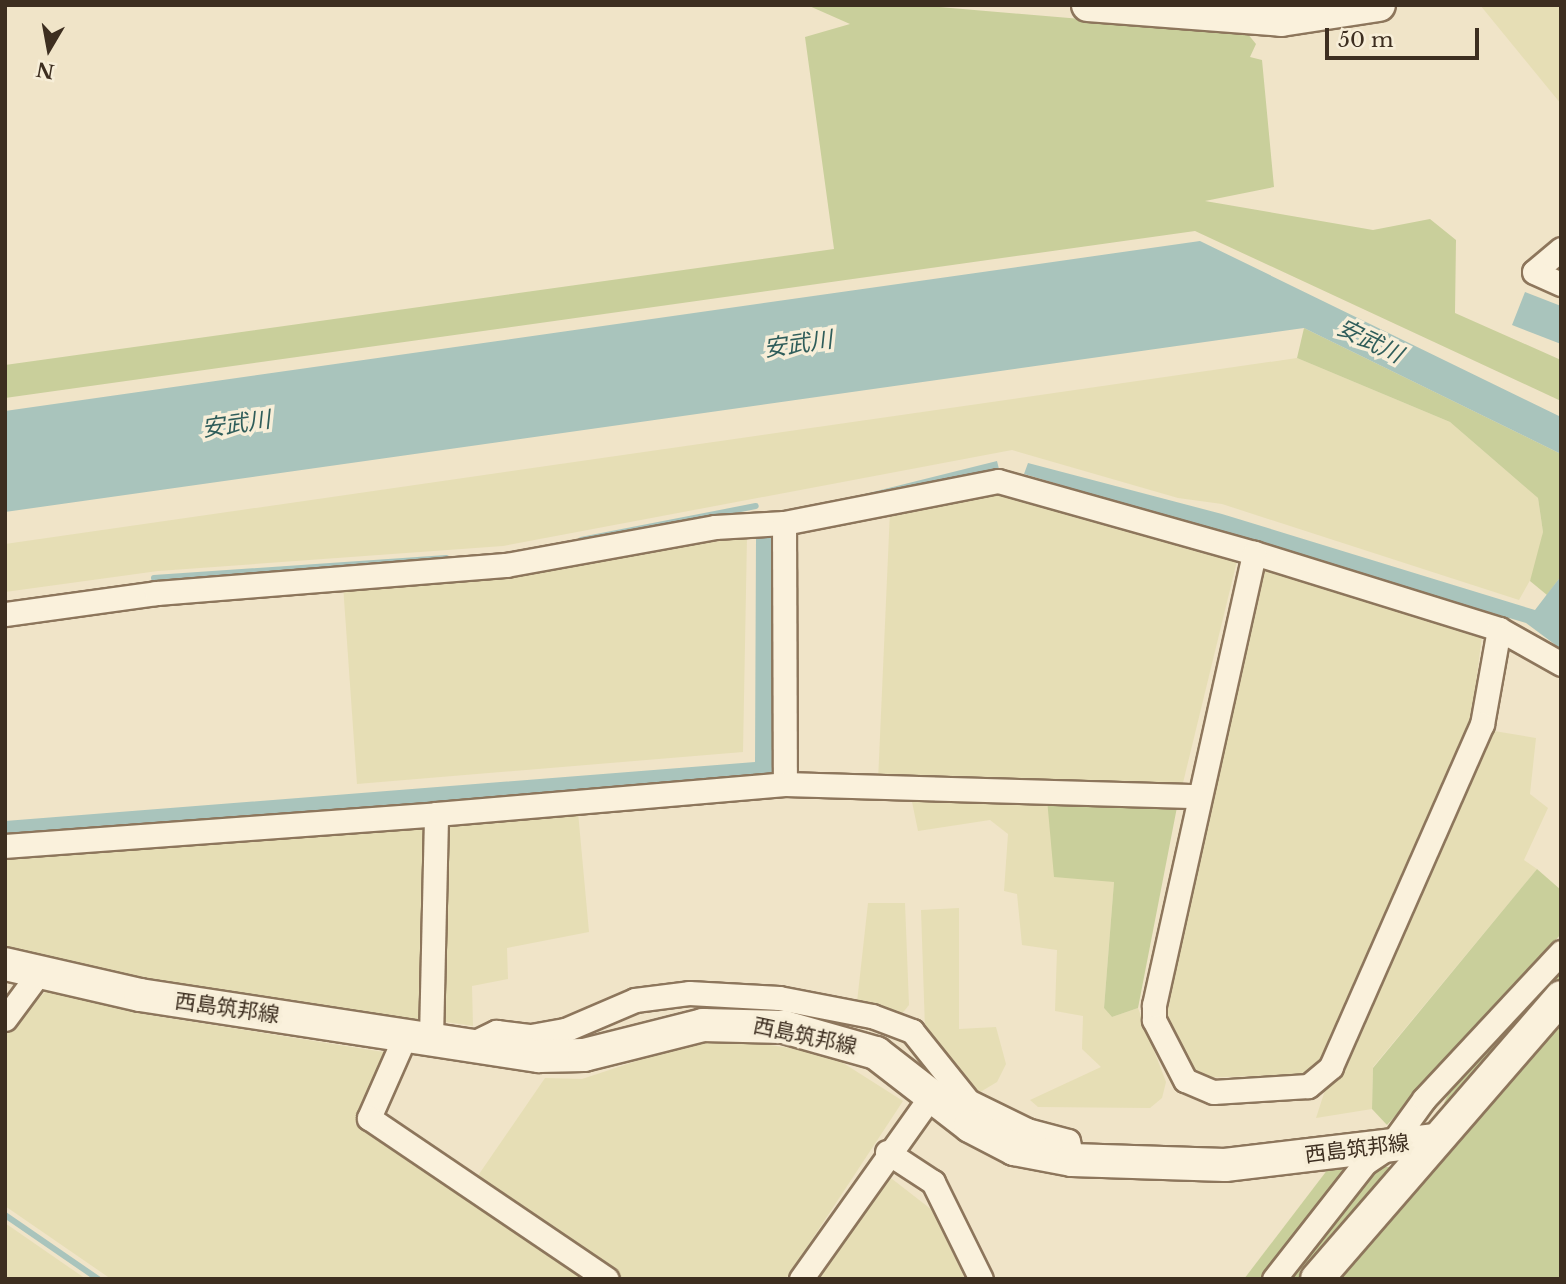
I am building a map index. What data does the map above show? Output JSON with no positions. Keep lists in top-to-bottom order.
{
  "streets": {
    "main road": ["西島筑邦線"]
  },
  "water": ["安武川"],
  "scale_bar": "50 m",
  "north": "bottom"
}
